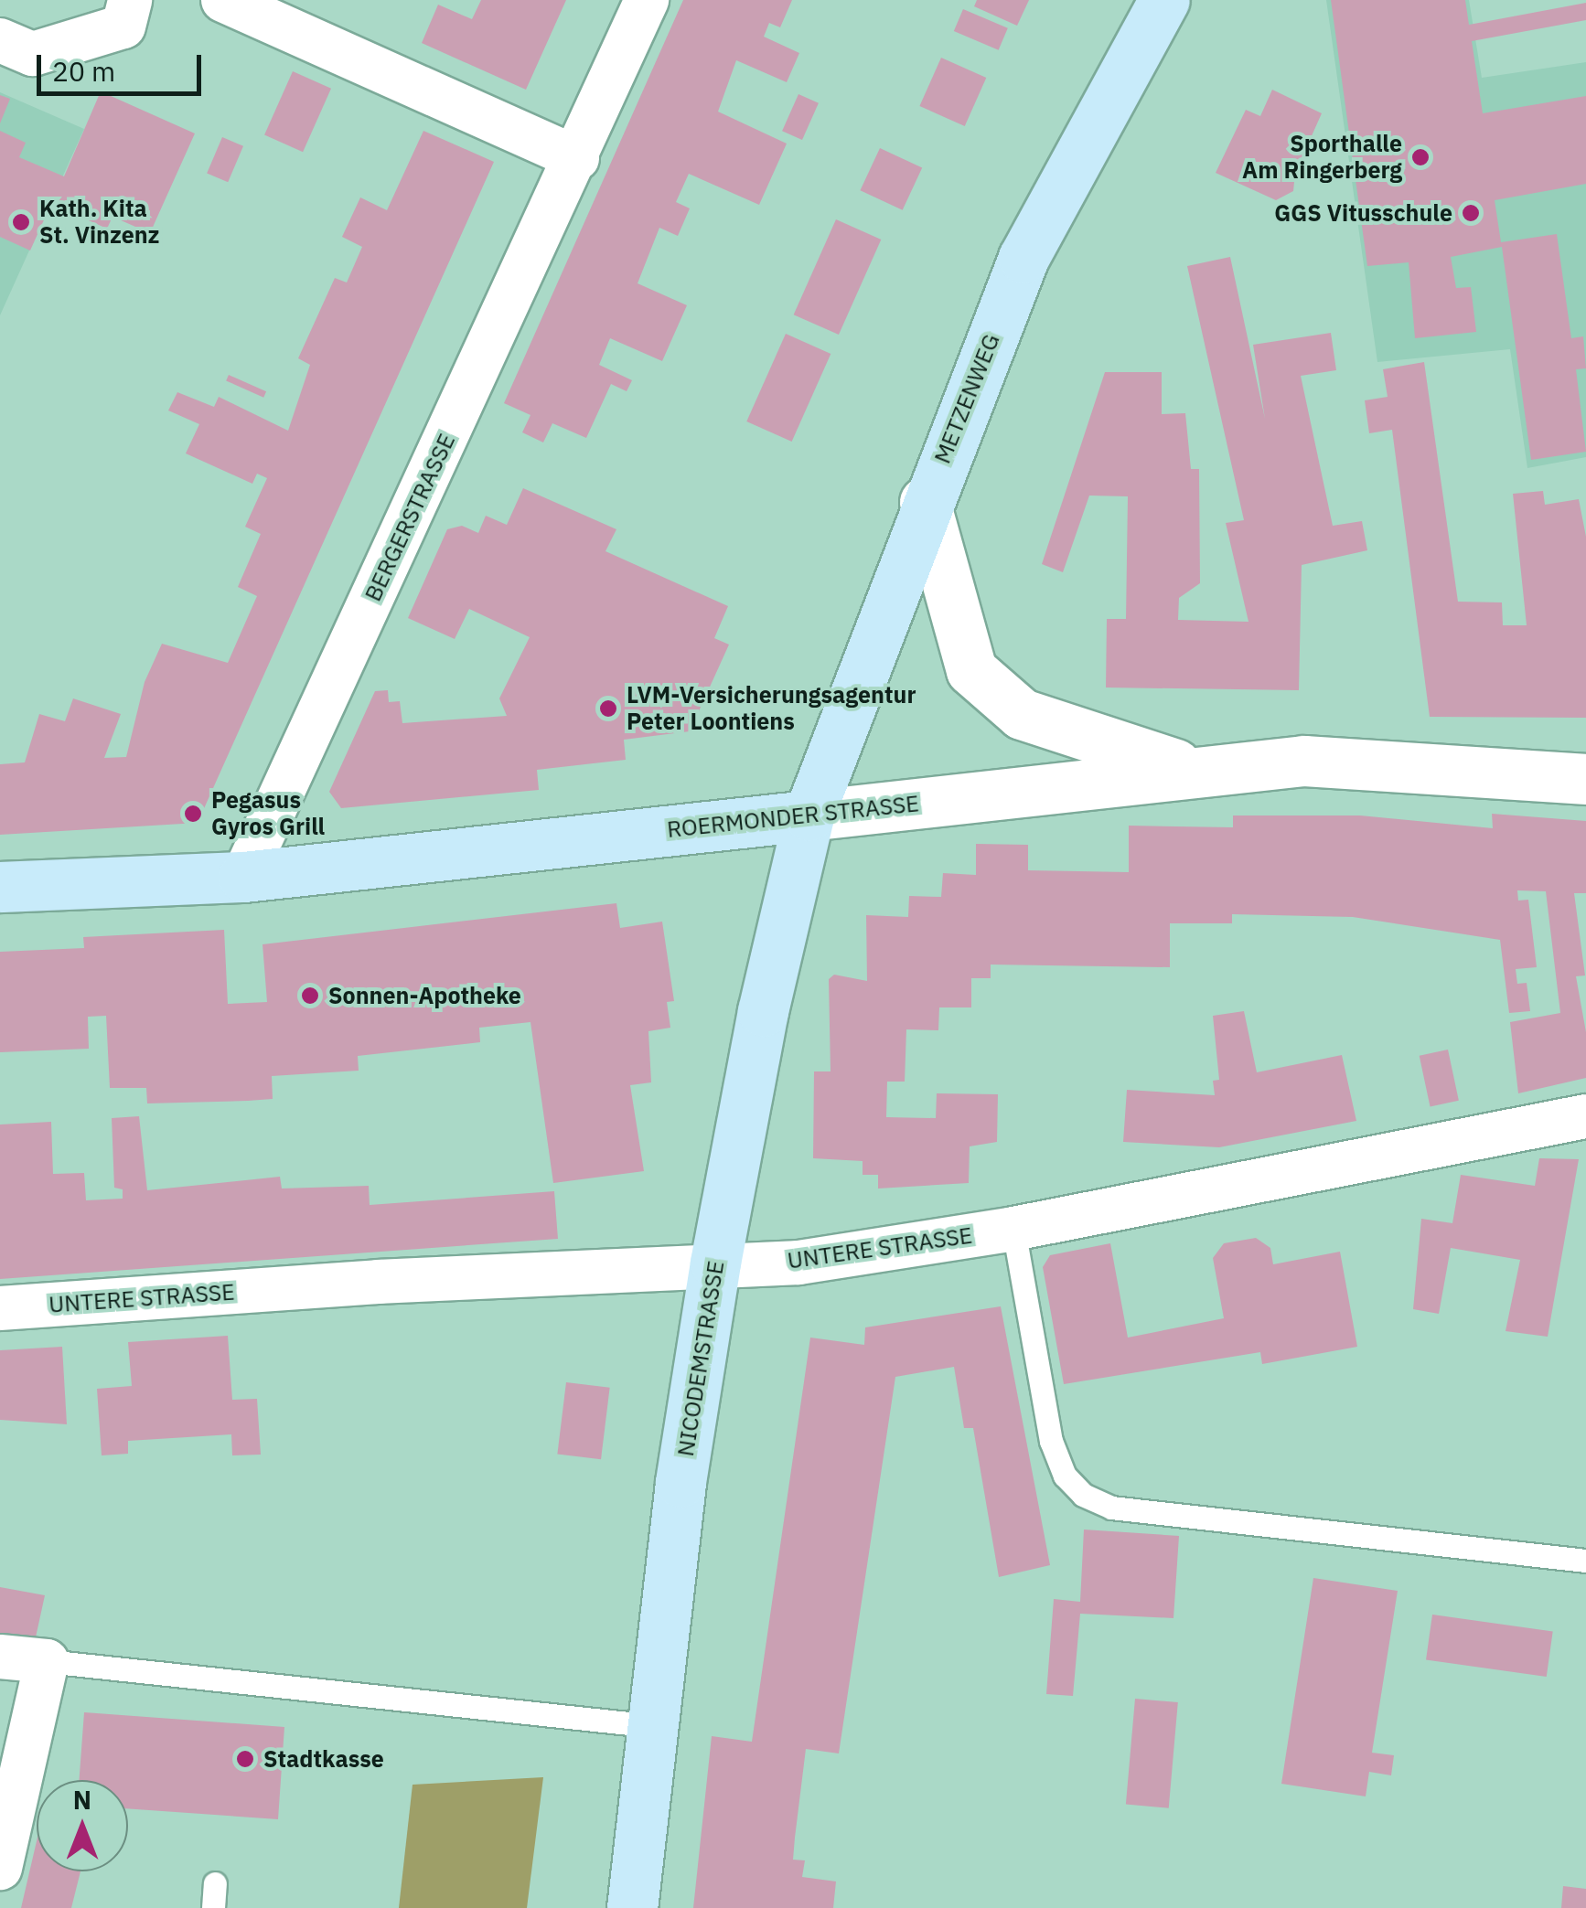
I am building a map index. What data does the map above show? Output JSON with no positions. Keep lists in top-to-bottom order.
{
  "streets": {
    "main road": ["METZENWEG", "ROERMONDER STRASSE", "NICODEMSTRASSE"],
    "street": ["BERGERSTRASSE", "UNTERE STRASSE"]
  },
  "crossings": [
    ["METZENWEG", "ROERMONDER STRASSE"],
    ["METZENWEG", "NICODEMSTRASSE"],
    ["BERGERSTRASSE", "ROERMONDER STRASSE"],
    ["ROERMONDER STRASSE", "NICODEMSTRASSE"],
    ["UNTERE STRASSE", "NICODEMSTRASSE"]
  ],
  "places": [
    "Sporthalle Am Ringerberg",
    "GGS Vitusschule",
    "Kath. Kita St. Vinzenz",
    "LVM-Versicherungsagentur Peter Loontiens",
    "Pegasus Gyros Grill",
    "Sonnen-Apotheke",
    "Stadtkasse"
  ],
  "scale_bar": "20 m",
  "north": "top"
}
